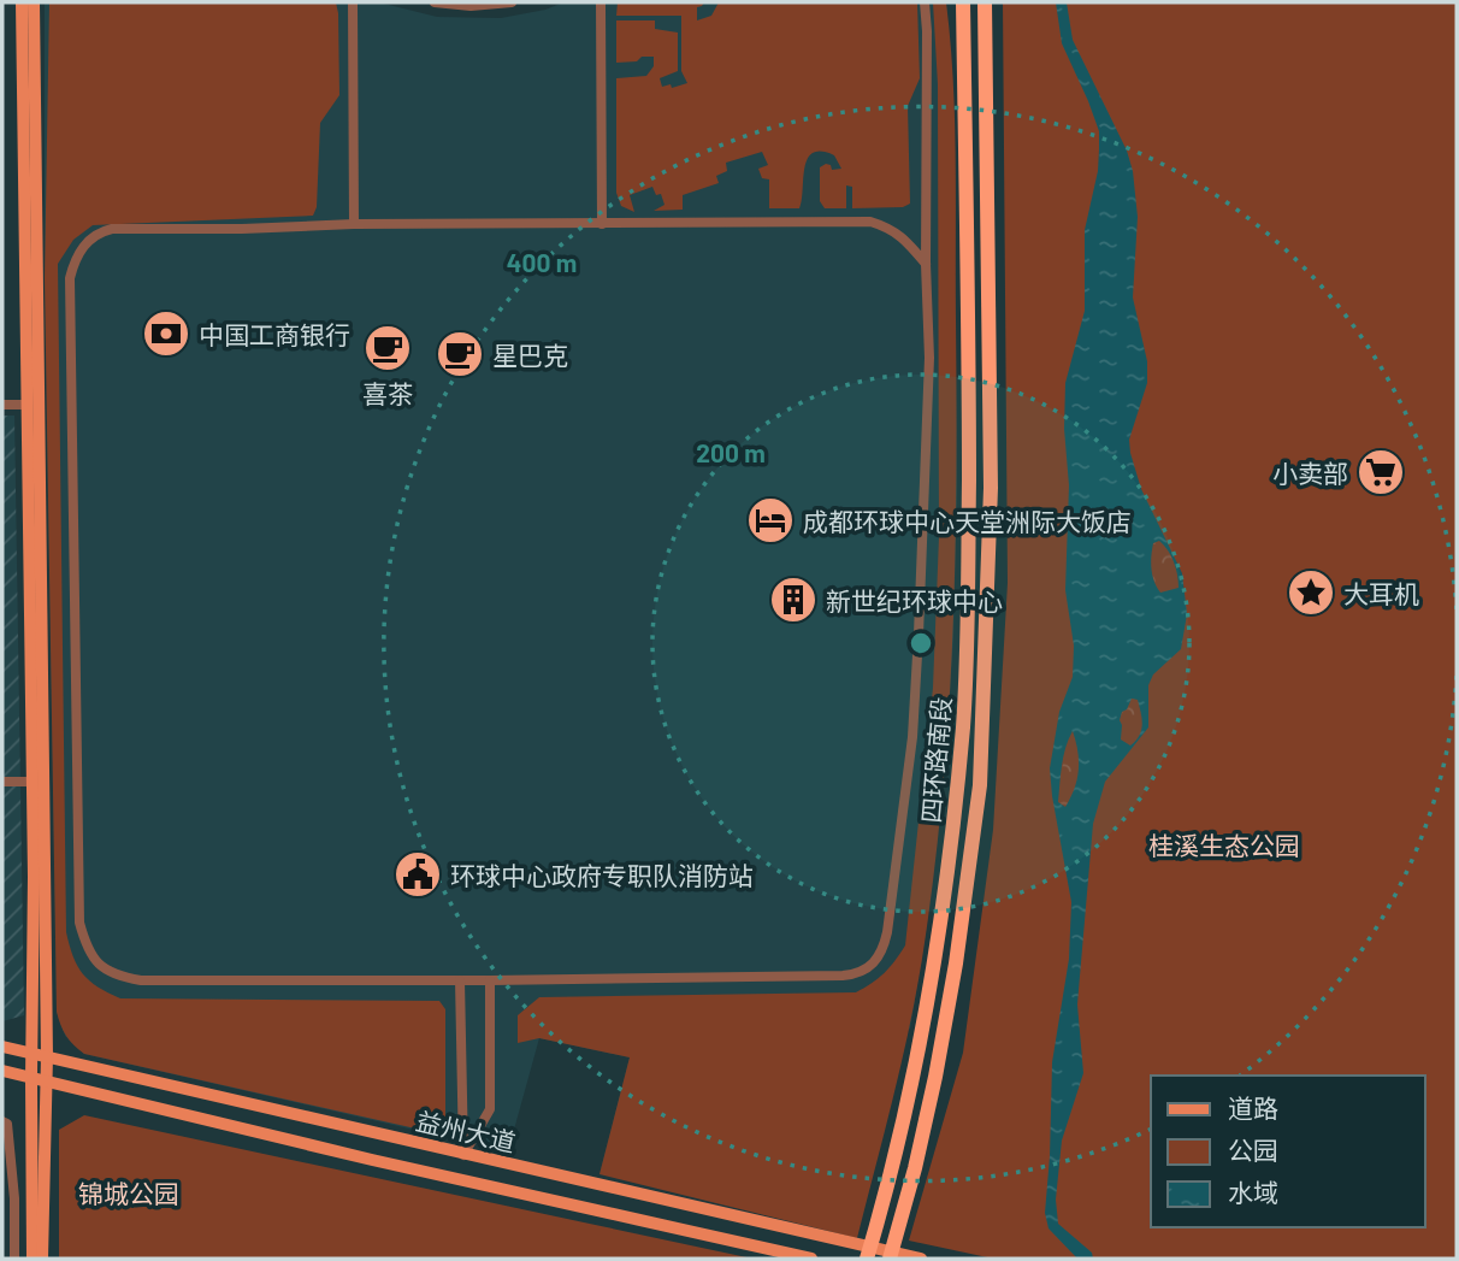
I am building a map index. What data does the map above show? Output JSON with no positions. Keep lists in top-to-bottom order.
{
  "streets": {
    "highway": ["四环路南段"],
    "main road": ["益州大道"]
  },
  "parks": ["桂溪生态公园", "锦城公园"],
  "places": {
    "bank": ["中国工商银行"],
    "cafe": ["喜茶", "星巴克"],
    "supermarket": ["小卖部"],
    "hotel": ["成都环球中心天堂洲际大饭店"],
    "place": ["大耳机"],
    "building": ["新世纪环球中心"],
    "public building": ["环球中心政府专职队消防站"]
  },
  "legend": ["道路", "公园", "水域"],
  "rings": ["400 m", "200 m"]
}
